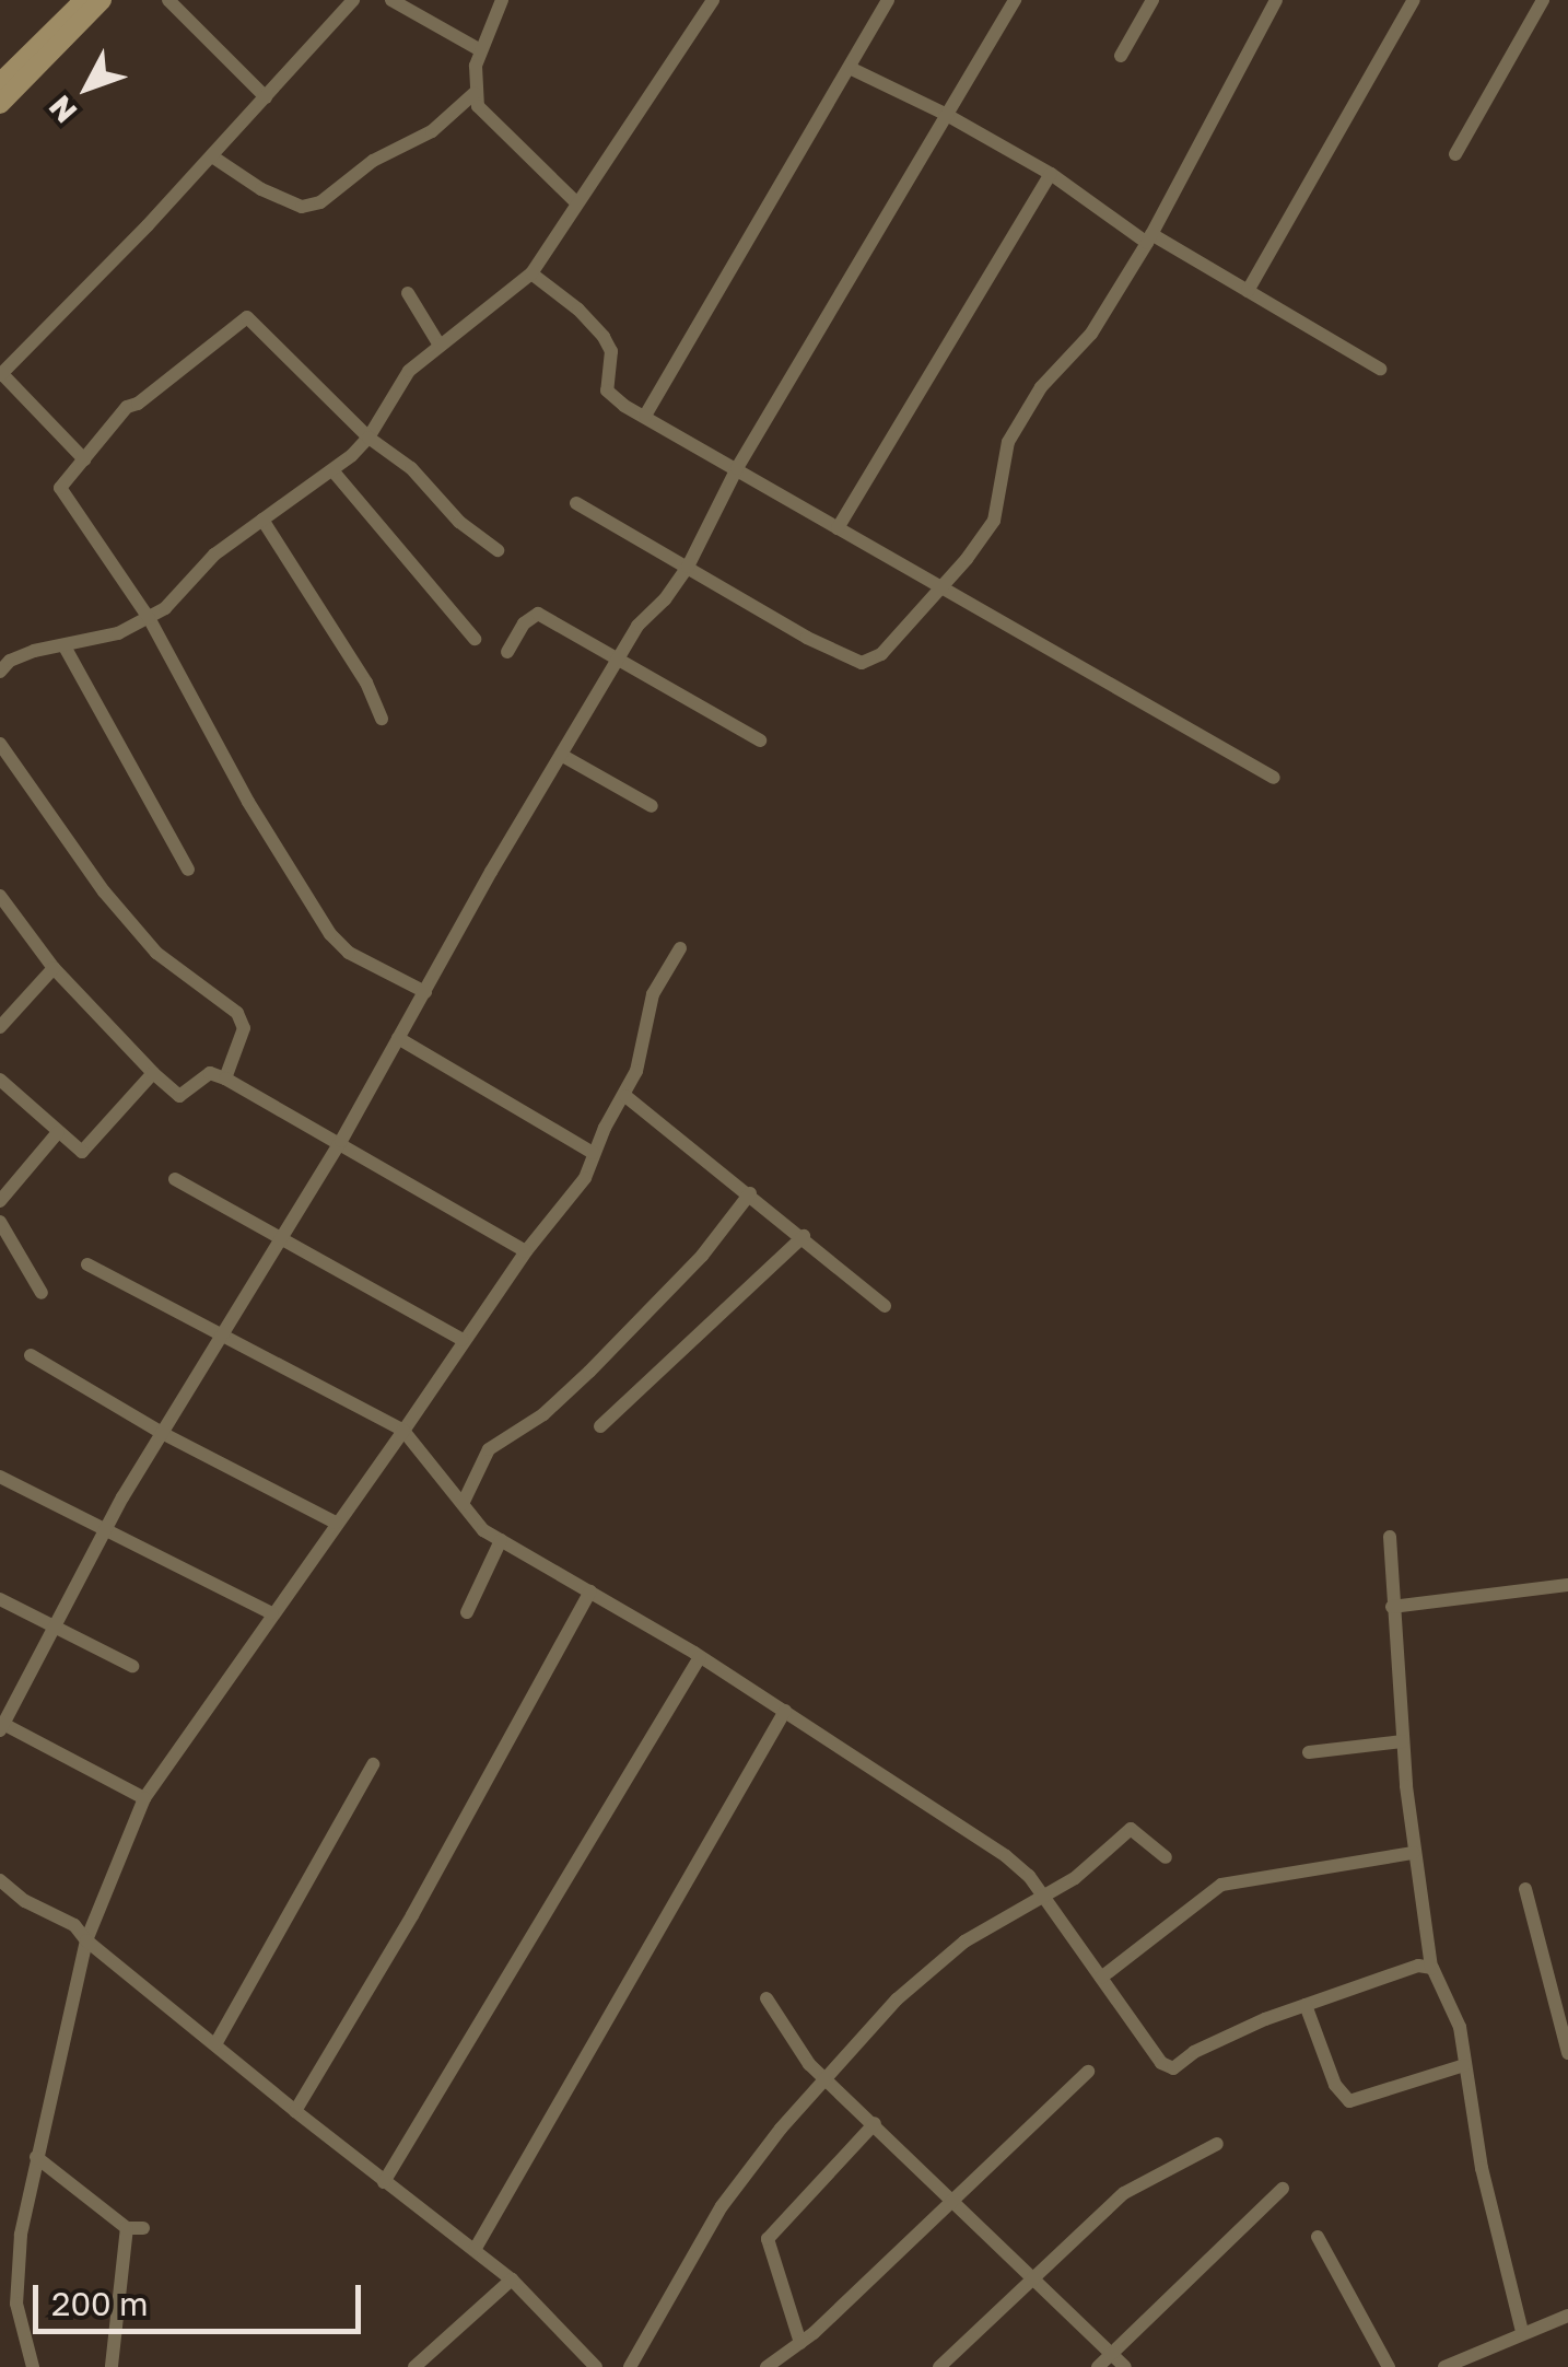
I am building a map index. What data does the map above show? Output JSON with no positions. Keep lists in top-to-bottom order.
{
  "scale_bar": "200 m",
  "north": "bottom left"
}
